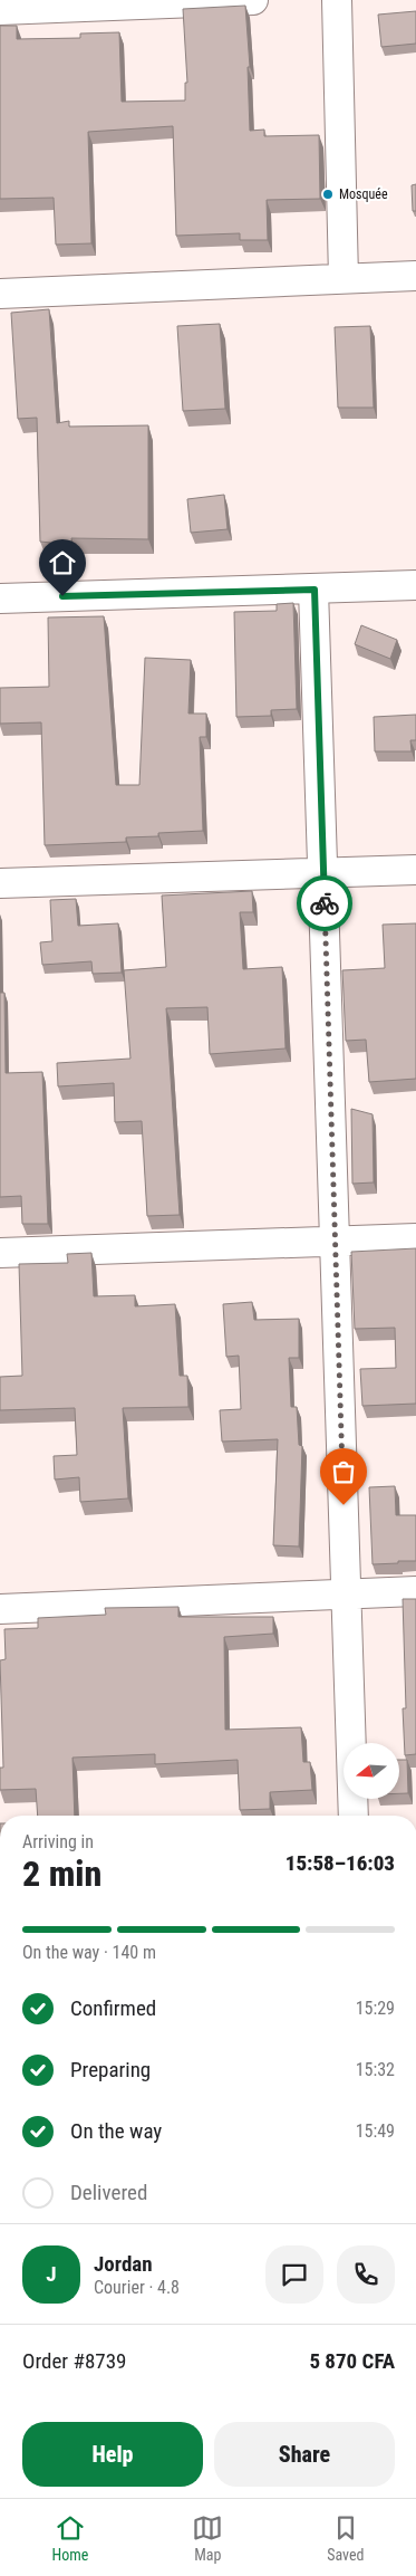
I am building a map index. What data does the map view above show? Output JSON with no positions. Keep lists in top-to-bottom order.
{
  "places": ["Mosquée"],
  "north": "left",
  "page": {
    "heading": ["2 min", "Arriving in", "15:58–16:03"],
    "panel": [
      "Jordan",
      "Courier · 4.8",
      "Order #8739",
      "5 870 CFA"
    ],
    "bar": "On the way · 140 m",
    "list": [
      ["Confirmed", "15:29"],
      ["Preparing", "15:32"],
      ["On the way", "15:49"],
      "Delivered"
    ],
    "round": "J",
    "buttons": ["Help", "Share"],
    "tabs": ["Home", "Map", "Saved"]
  }
}
